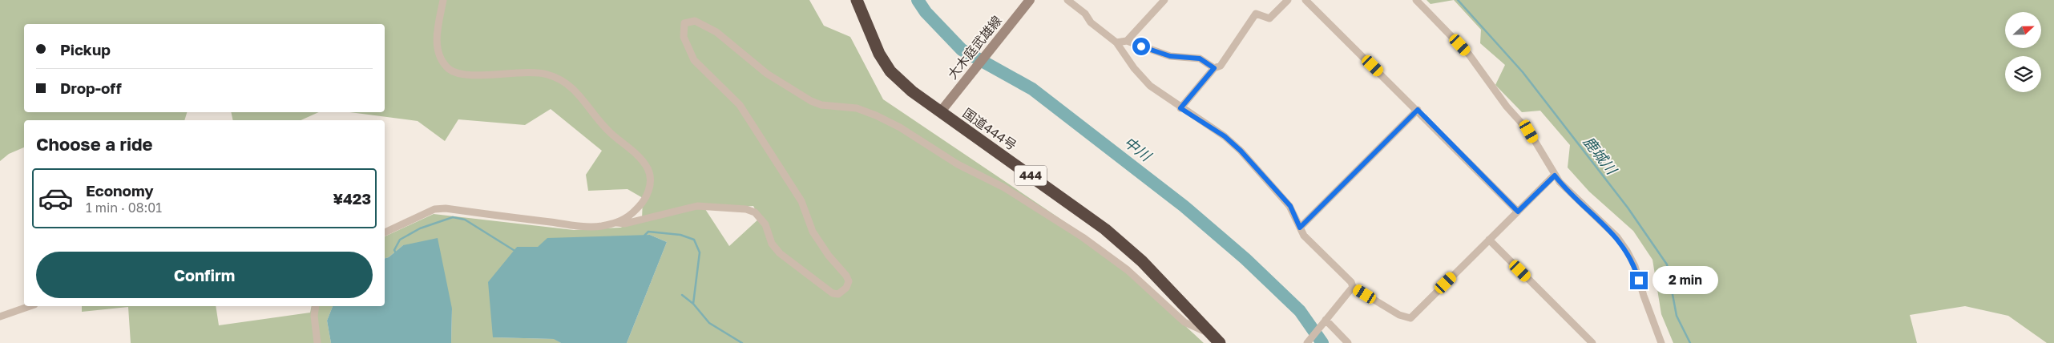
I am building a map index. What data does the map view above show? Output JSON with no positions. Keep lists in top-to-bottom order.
{
  "streets": {
    "highway": ["国道444号", "444"],
    "main road": ["大木庭武雄線"]
  },
  "crossings": [
    ["大木庭武雄線", "国道444号"]
  ],
  "water": ["中川", "鹿城川"],
  "north": "right",
  "page": {
    "banner": ["Pickup", "Drop-off"],
    "heading": "Choose a ride",
    "list": [
      {
        "name": "Economy",
        "note": "1 min · 08:01",
        "value": "¥423"
      }
    ],
    "buttons": "Confirm",
    "bubble": "2 min"
  }
}
